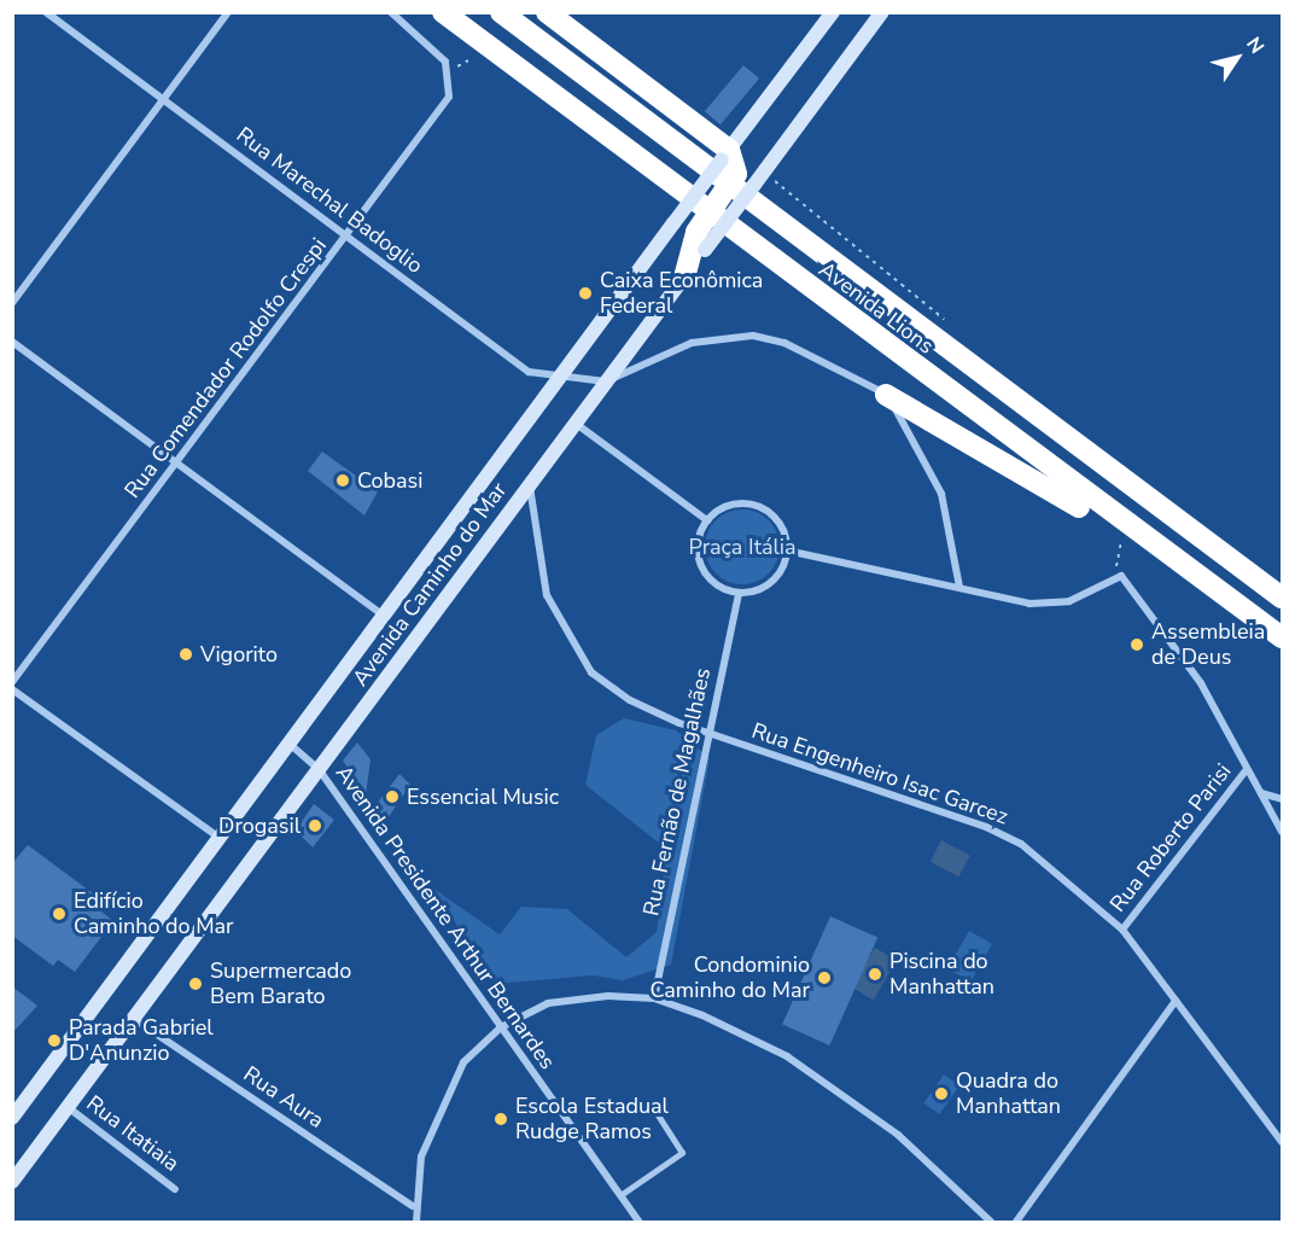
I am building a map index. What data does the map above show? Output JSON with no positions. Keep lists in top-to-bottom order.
{
  "streets": {
    "highway": ["Avenida Lions"],
    "main road": ["Avenida Caminho do Mar"],
    "street": [
      "Rua Marechal Badoglio",
      "Rua Comendador Rodolfo Crespi",
      "Rua Engenheiro Isac Garcez",
      "Rua Fernão de Magalhães",
      "Rua Roberto Parisi",
      "Avenida Presidente Arthur Bernardes",
      "Rua Aura",
      "Rua Itatiaia"
    ]
  },
  "crossings": [
    ["Rua Marechal Badoglio", "Rua Comendador Rodolfo Crespi"],
    ["Rua Marechal Badoglio", "Avenida Caminho do Mar"],
    ["Avenida Caminho do Mar", "Rua Engenheiro Isac Garcez"],
    ["Avenida Caminho do Mar", "Avenida Presidente Arthur Bernardes"],
    ["Avenida Caminho do Mar", "Rua Aura"],
    ["Avenida Caminho do Mar", "Rua Itatiaia"],
    ["Rua Engenheiro Isac Garcez", "Rua Fernão de Magalhães"],
    ["Rua Engenheiro Isac Garcez", "Rua Roberto Parisi"]
  ],
  "parks": ["Praça Itália"],
  "places": [
    "Caixa Econômica Federal",
    "Cobasi",
    "Assembleia de Deus",
    "Vigorito",
    "Essencial Music",
    "Drogasil",
    "Edifício Caminho do Mar",
    "Piscina do Manhattan",
    "Condominio Caminho do Mar",
    "Supermercado Bem Barato",
    "Parada Gabriel D'Anunzio",
    "Quadra do Manhattan",
    "Escola Estadual Rudge Ramos"
  ],
  "north": "top right"
}
